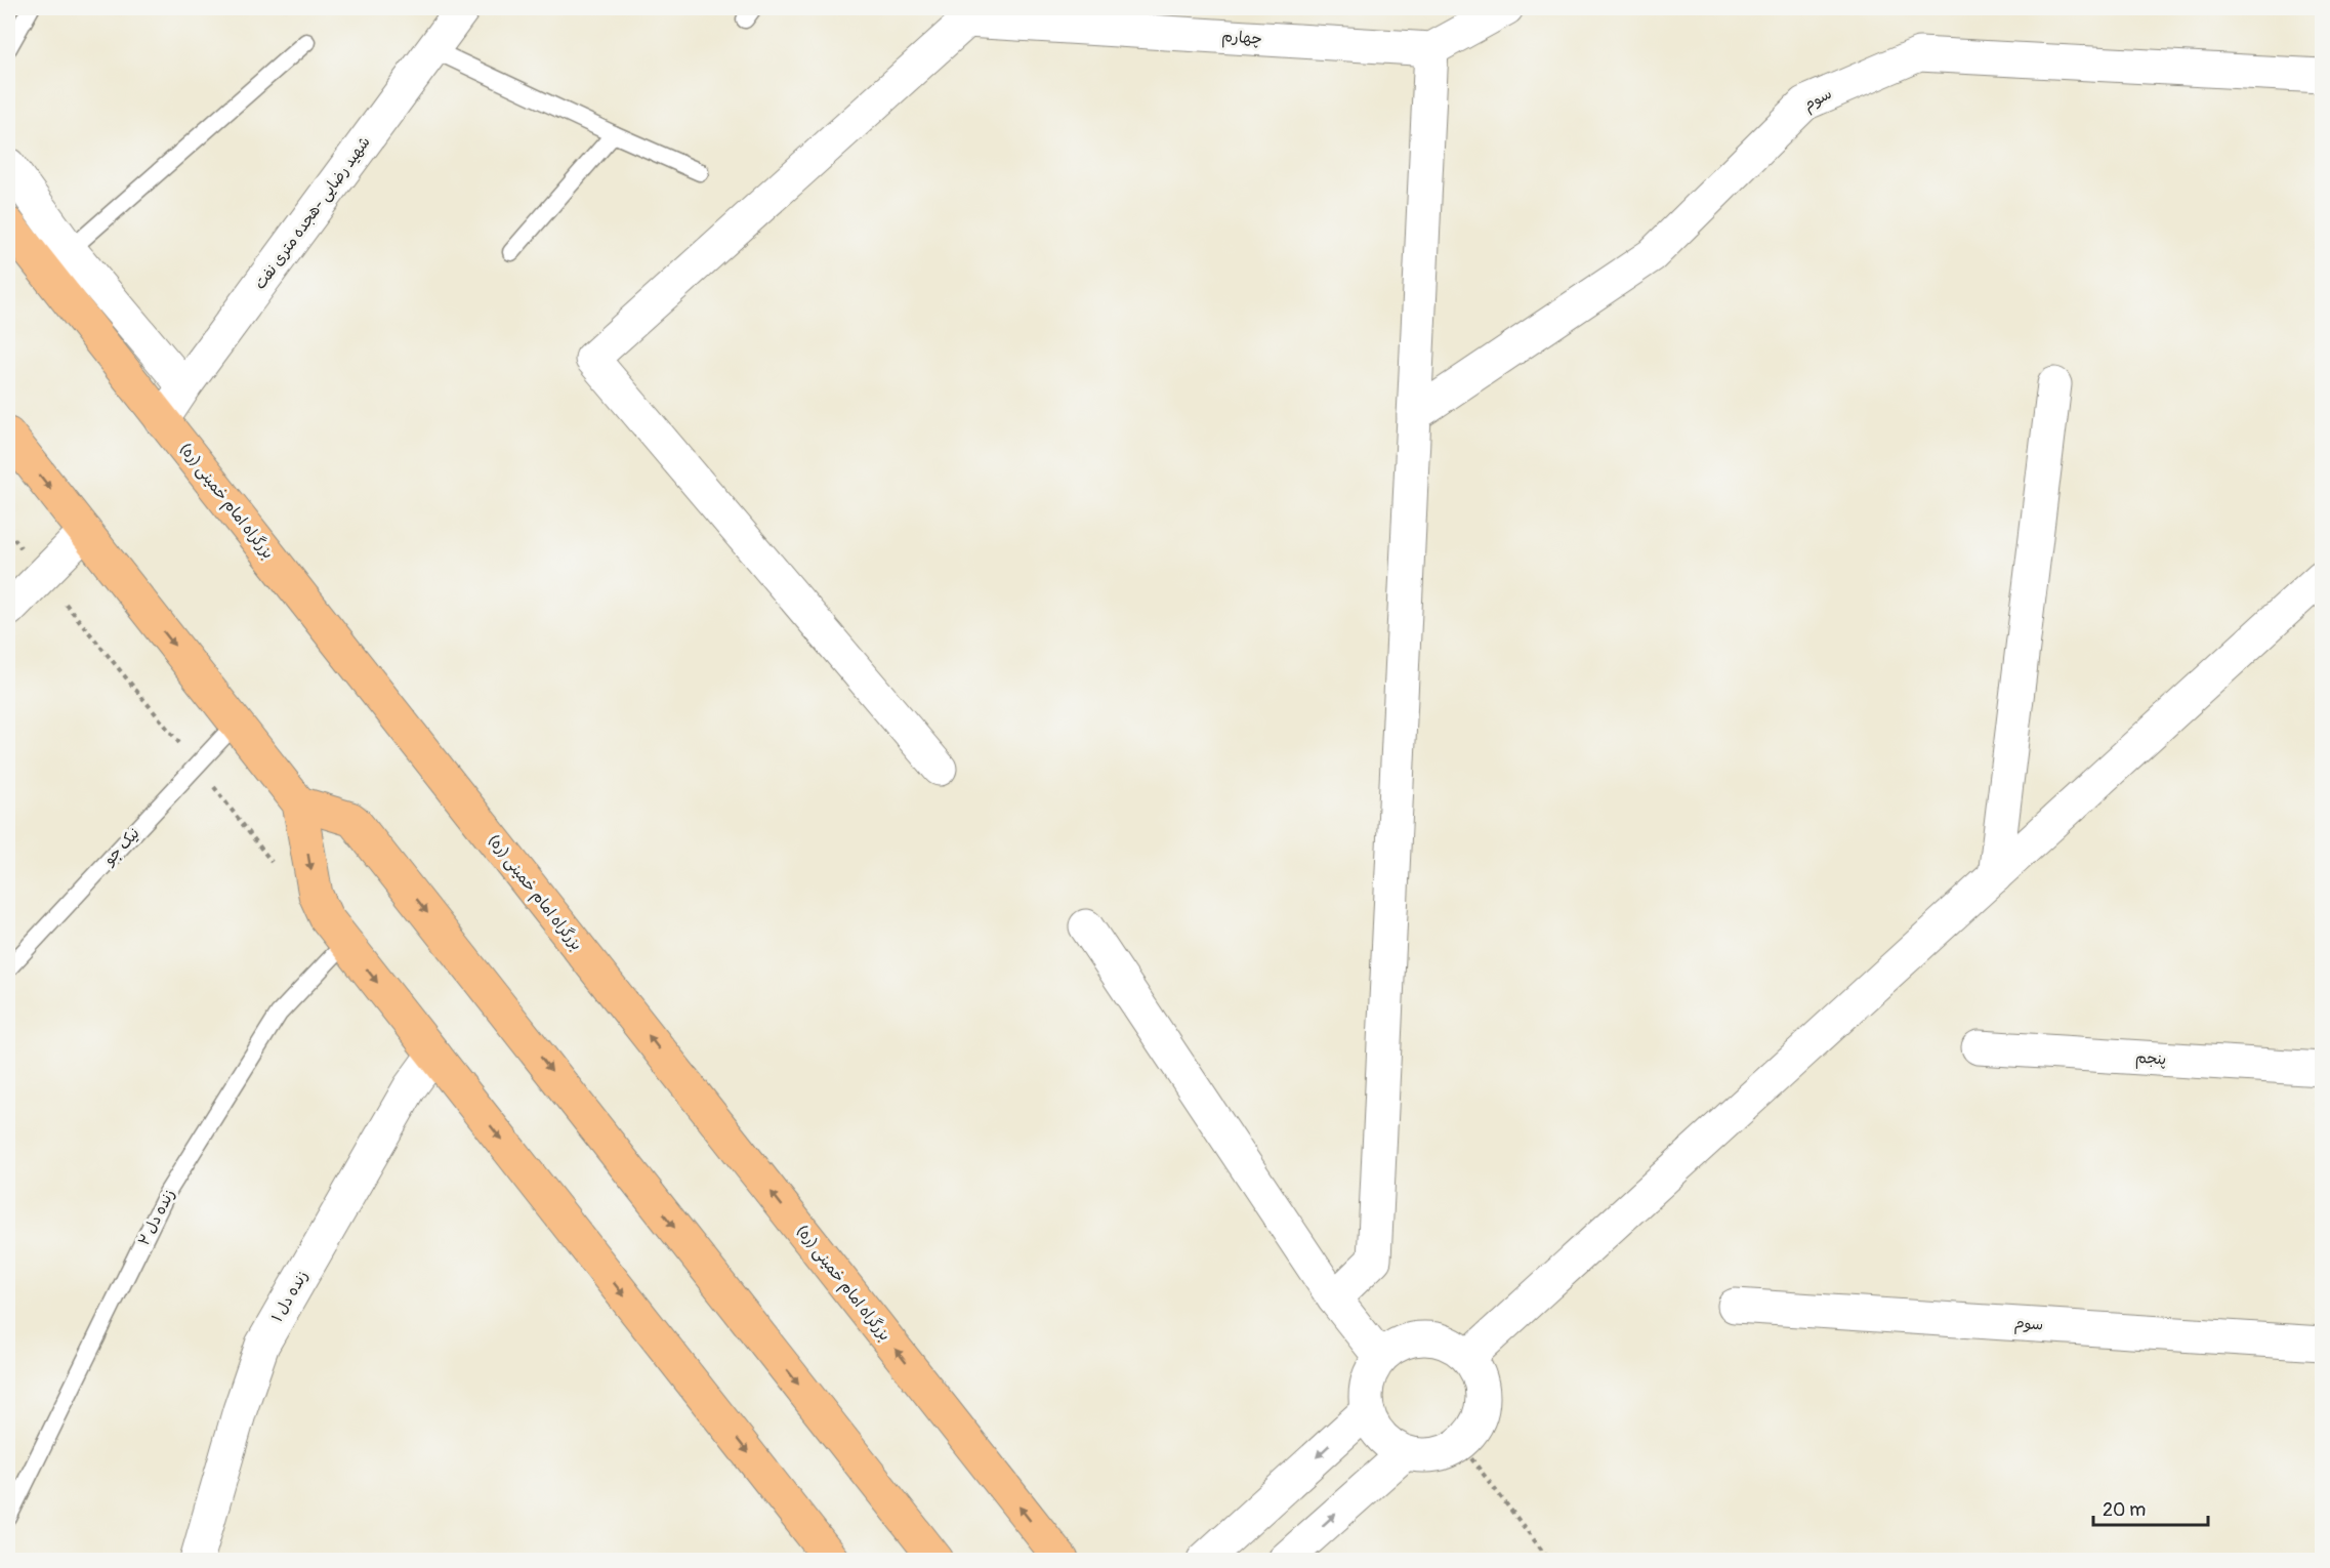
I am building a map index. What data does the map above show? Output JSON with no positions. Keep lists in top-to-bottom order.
{
  "streets": {
    "highway": ["بزرگراه امام خمینی (ره)"],
    "street": [
      "چهارم",
      "سوم",
      "شهید رضایی -هجده متری نفت",
      "پنجم",
      "زنده دل ۱"
    ],
    "lane": ["نیک جو", "زنده دل ۲"]
  },
  "crossings": [
    ["شهید رضایی -هجده متری نفت", "بزرگراه امام خمینی (ره)"]
  ],
  "scale_bar": "20 m"
}
